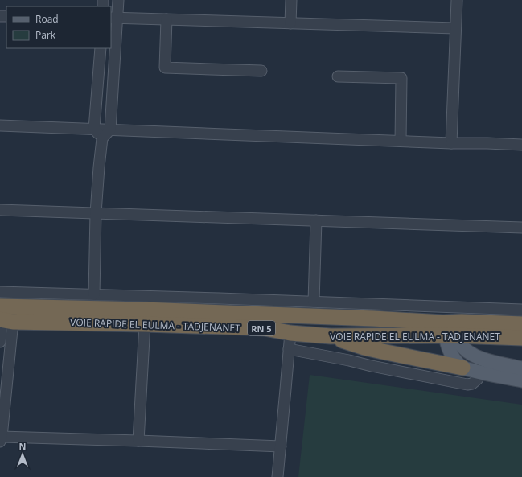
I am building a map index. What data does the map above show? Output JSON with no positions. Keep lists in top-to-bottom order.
{
  "streets": {
    "highway": ["VOIE RAPIDE EL EULMA - TADJENANET", "RN 5"]
  },
  "legend": ["Road", "Park"],
  "north": "top"
}
